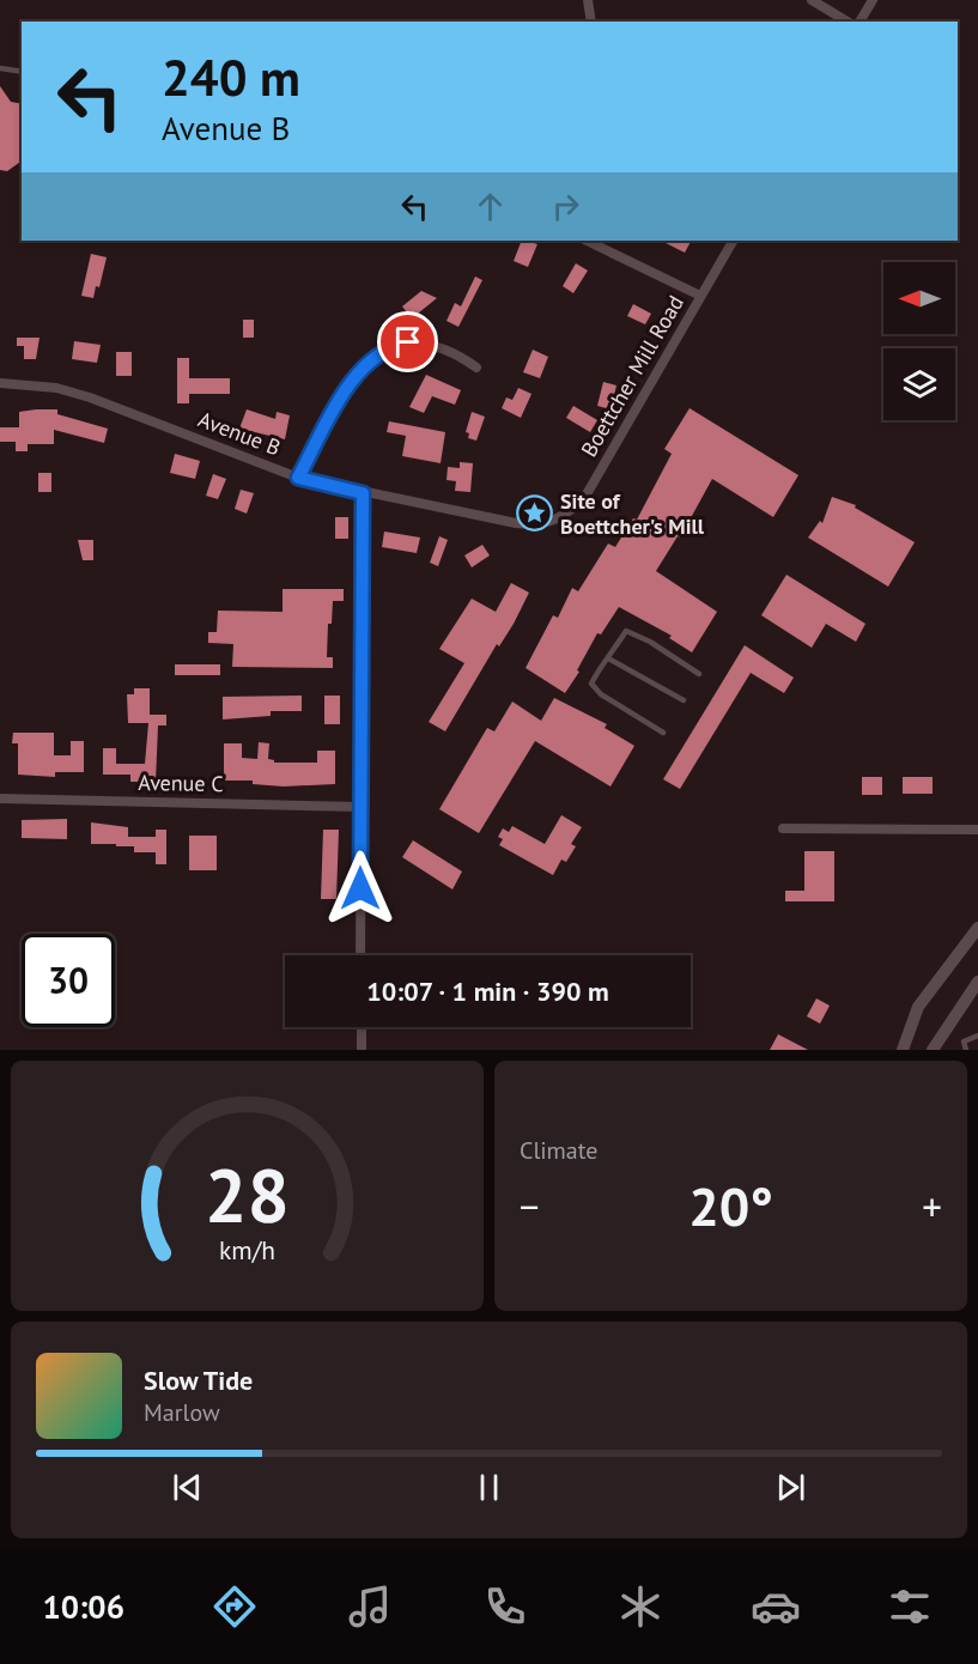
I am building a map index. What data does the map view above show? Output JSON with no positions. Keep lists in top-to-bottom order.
{
  "streets": {
    "street": ["Boettcher Mill Road", "Avenue B", "Avenue C"]
  },
  "crossings": [
    ["Boettcher Mill Road", "Avenue B"]
  ],
  "places": {
    "place": ["Site of Boettcher's Mill"]
  },
  "north": "left",
  "page": {
    "turn": ["240 m", "Avenue B"],
    "limit": "30",
    "trip": "10:07 · 1 min · 390 m",
    "tile": "Climate",
    "heat": ["−", "20°", "+"],
    "song": ["Slow Tide", "Marlow"],
    "tabs": "10:06",
    "gauge": ["28", "km/h"]
  }
}
